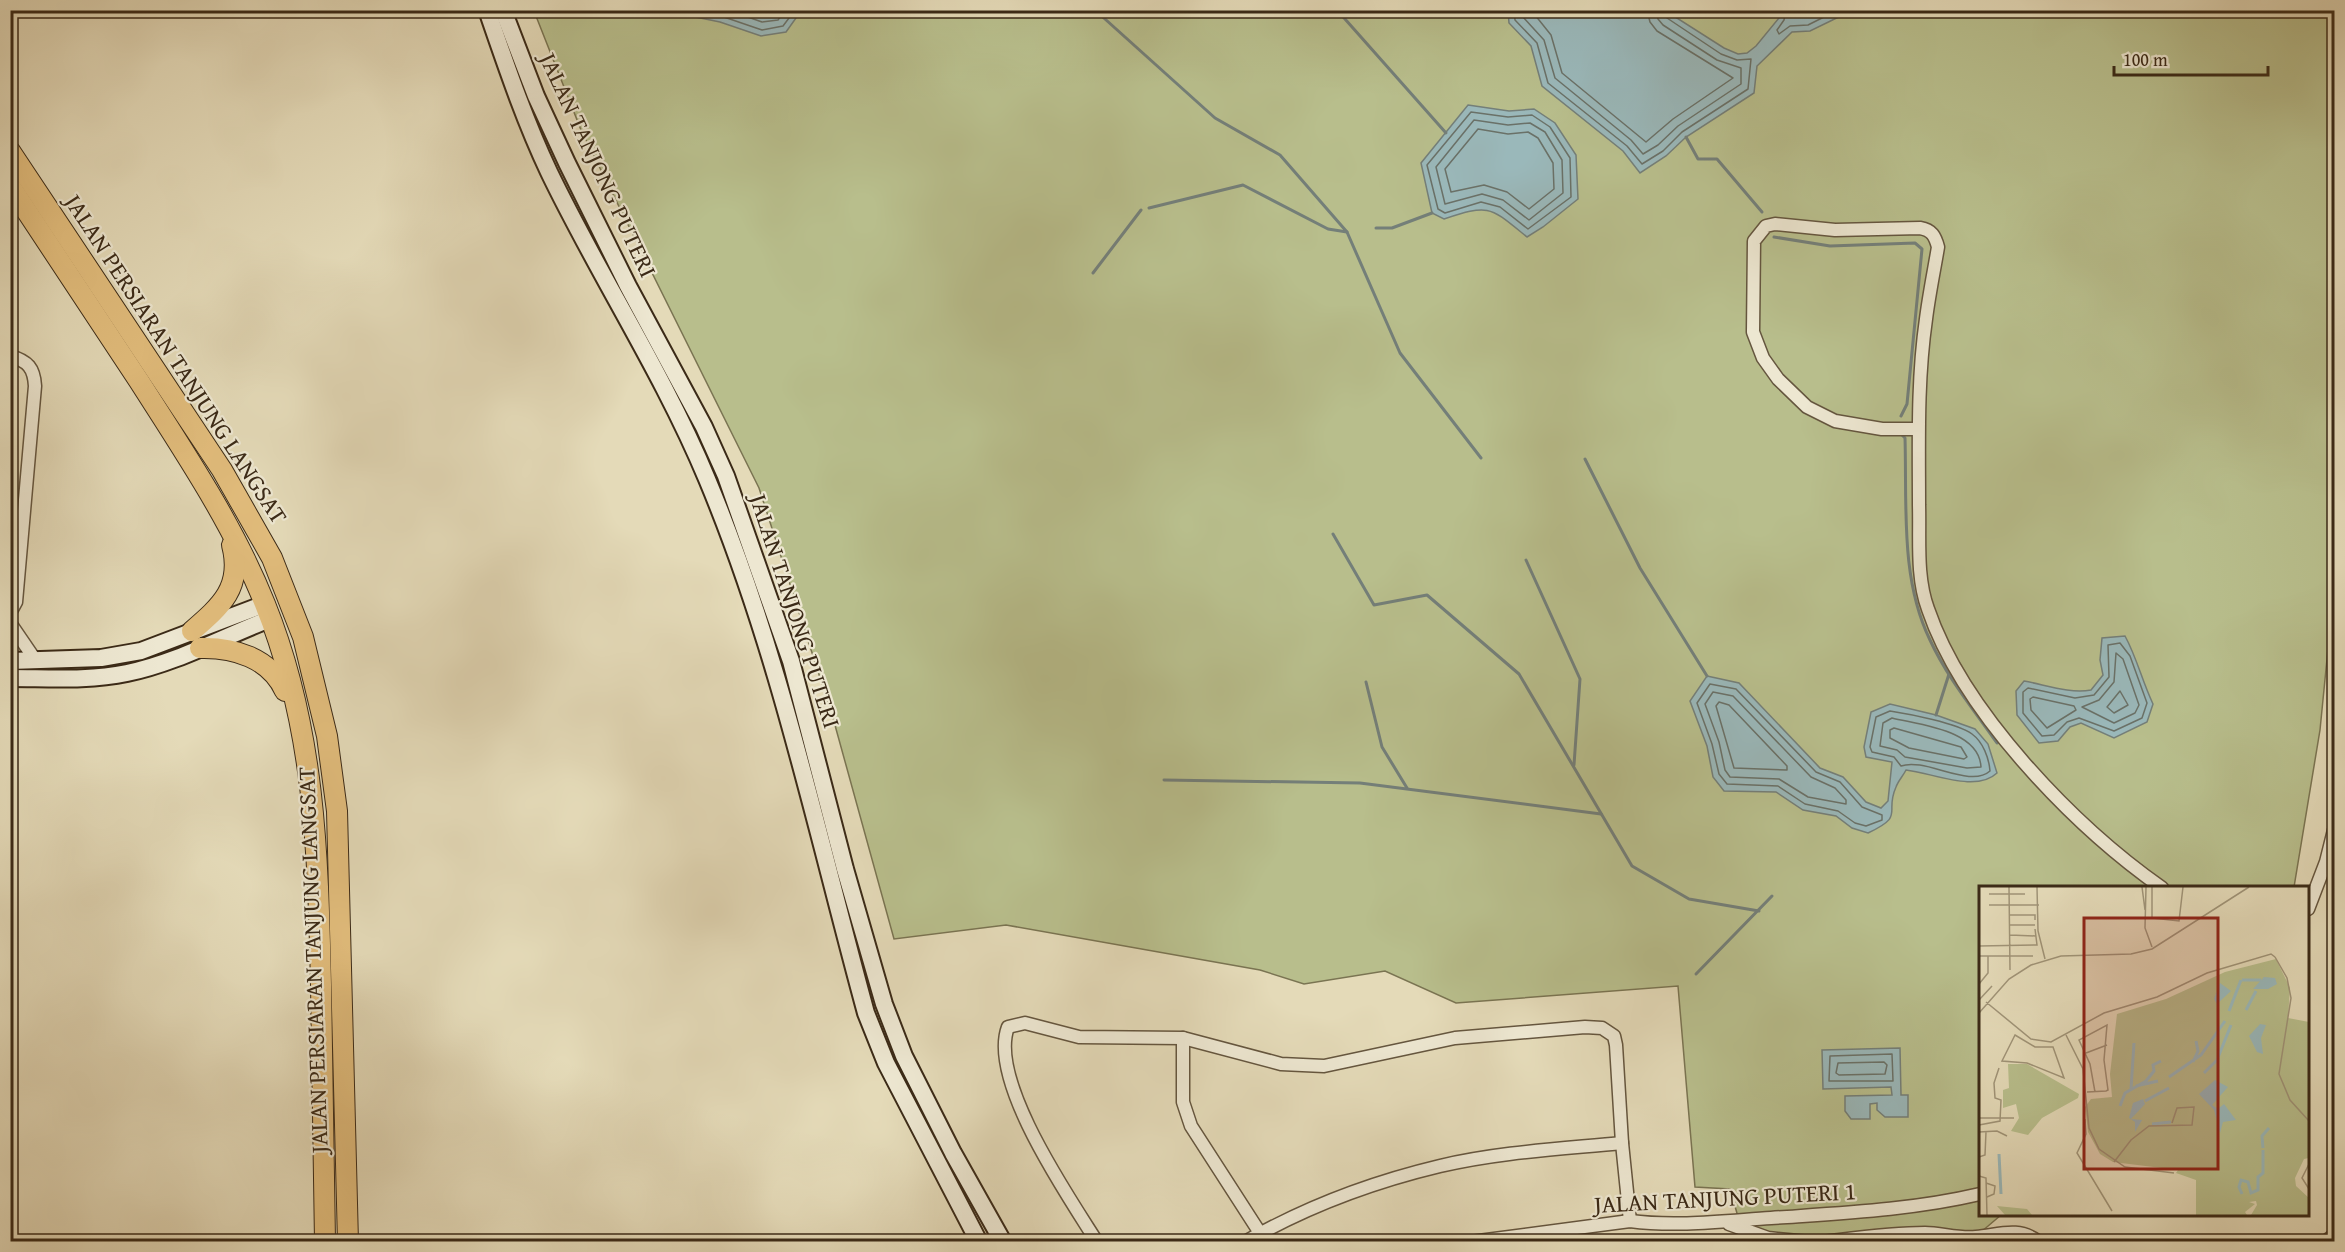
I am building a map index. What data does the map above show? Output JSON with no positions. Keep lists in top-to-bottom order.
{
  "streets": {
    "main road": ["JALAN PERSIARAN TANJUNG LANGSAT"],
    "street": ["JALAN TANJONG PUTERI", "JALAN TANJUNG PUTERI 1"]
  },
  "scale_bar": "100 m"
}
